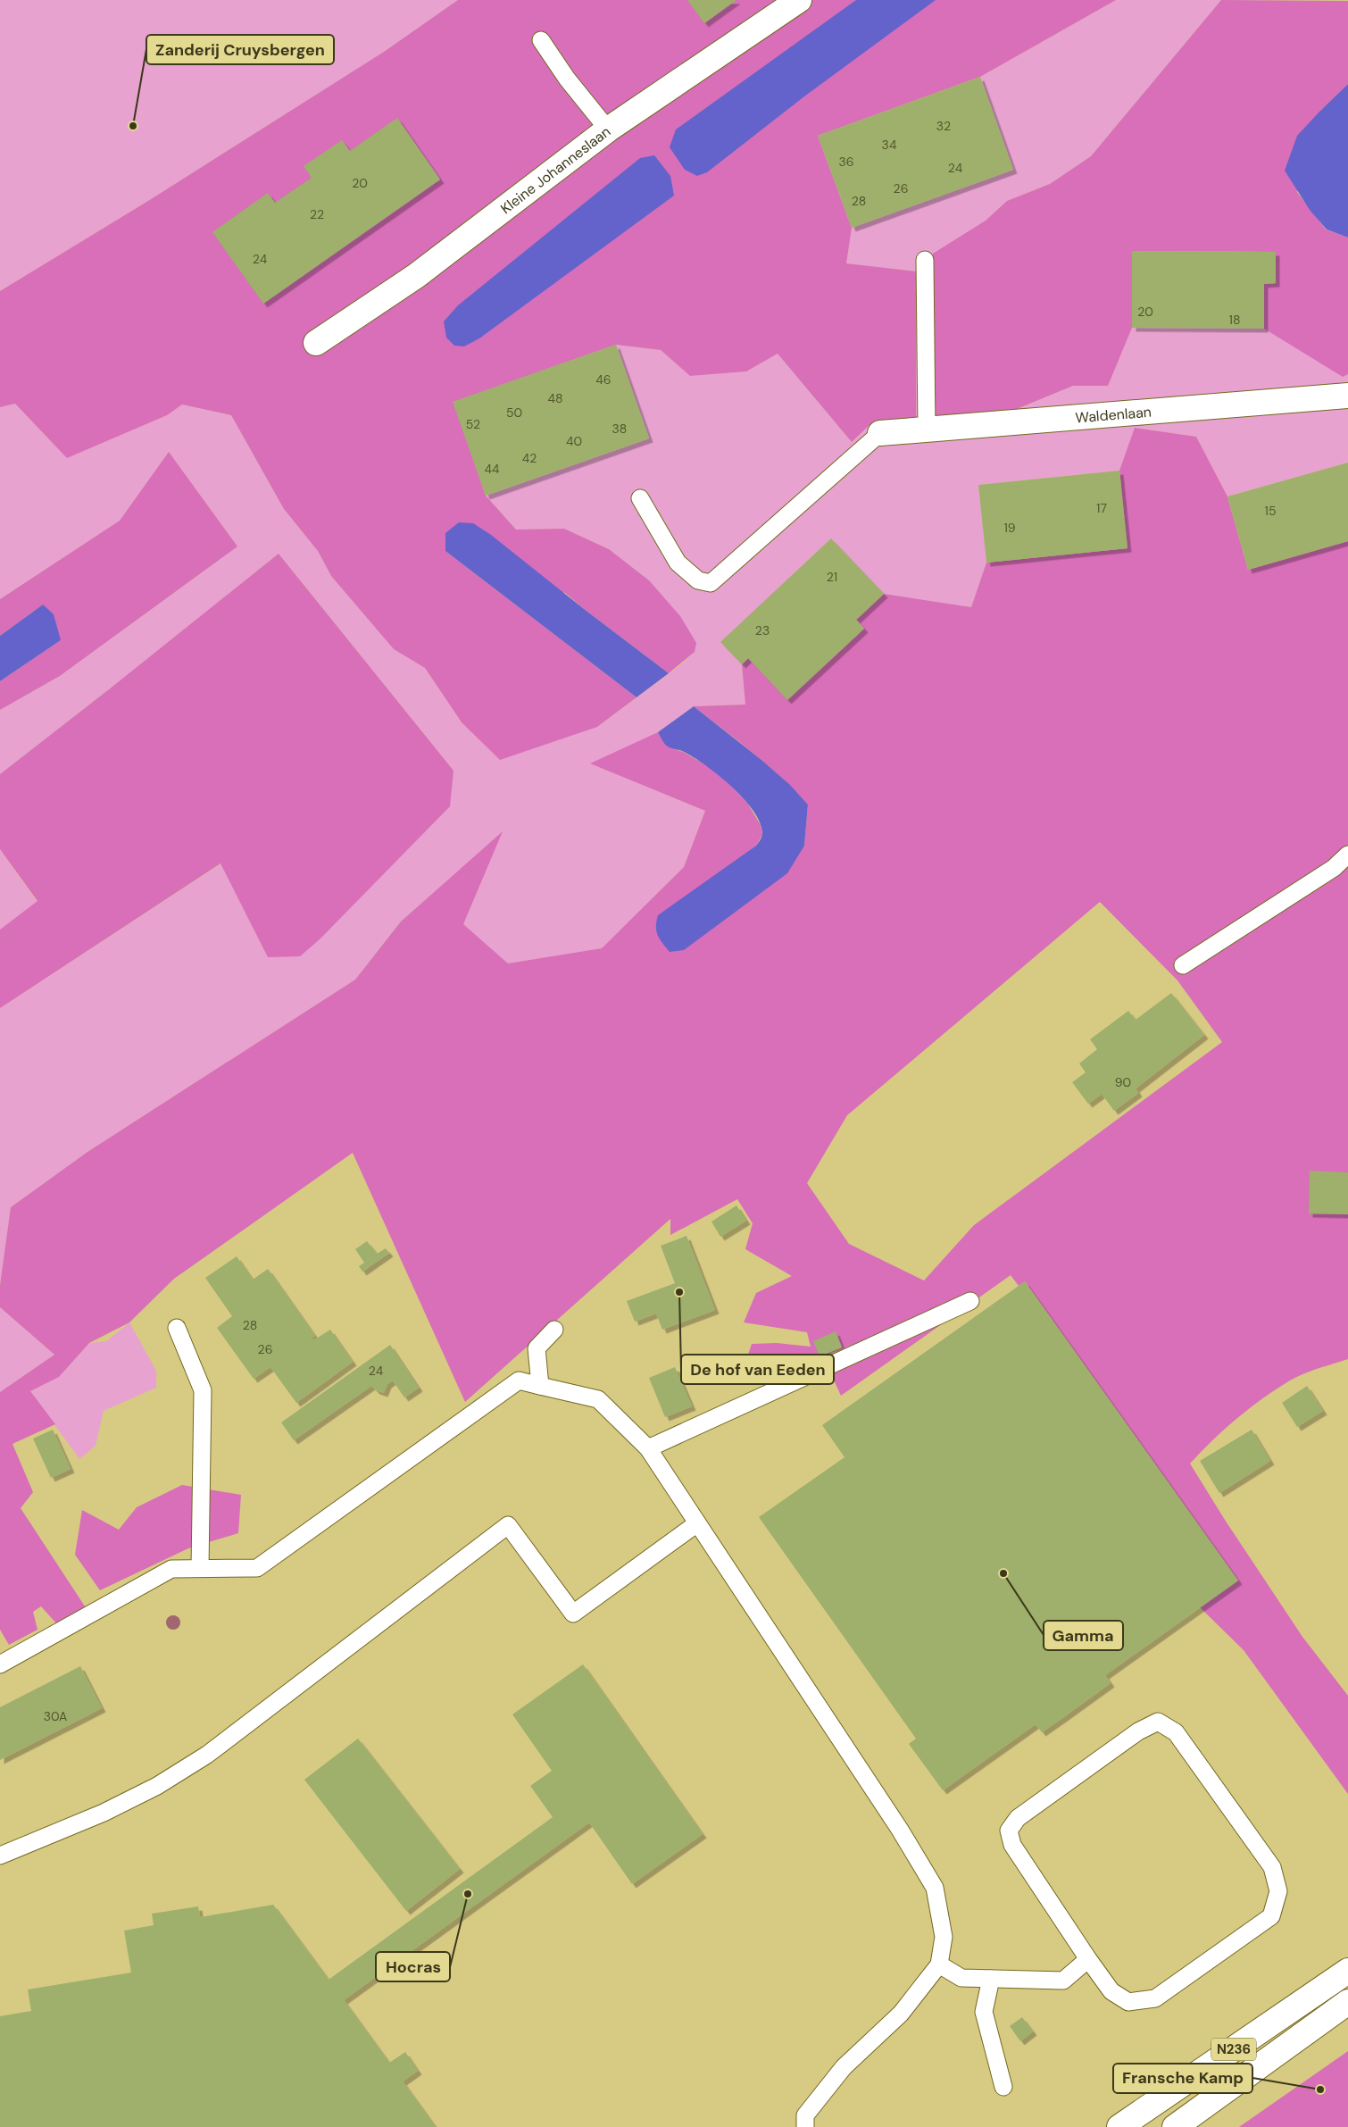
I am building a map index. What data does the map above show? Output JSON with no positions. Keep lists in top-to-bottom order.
{
  "streets": {
    "street": ["Kleine Johanneslaan", "Waldenlaan", "N236"]
  },
  "places": [
    "Zanderij Cruysbergen",
    "De hof van Eeden",
    "Gamma",
    "Hocras",
    "Fransche Kamp"
  ],
  "house_numbers": [
    "32",
    "34",
    "36",
    "24",
    "20",
    "26",
    "28",
    "22",
    "24",
    "20",
    "18",
    "46",
    "48",
    "50",
    "52",
    "38",
    "40",
    "42",
    "44",
    "17",
    "15",
    "19",
    "21",
    "23",
    "90",
    "28",
    "26",
    "24",
    "30A"
  ]
}
